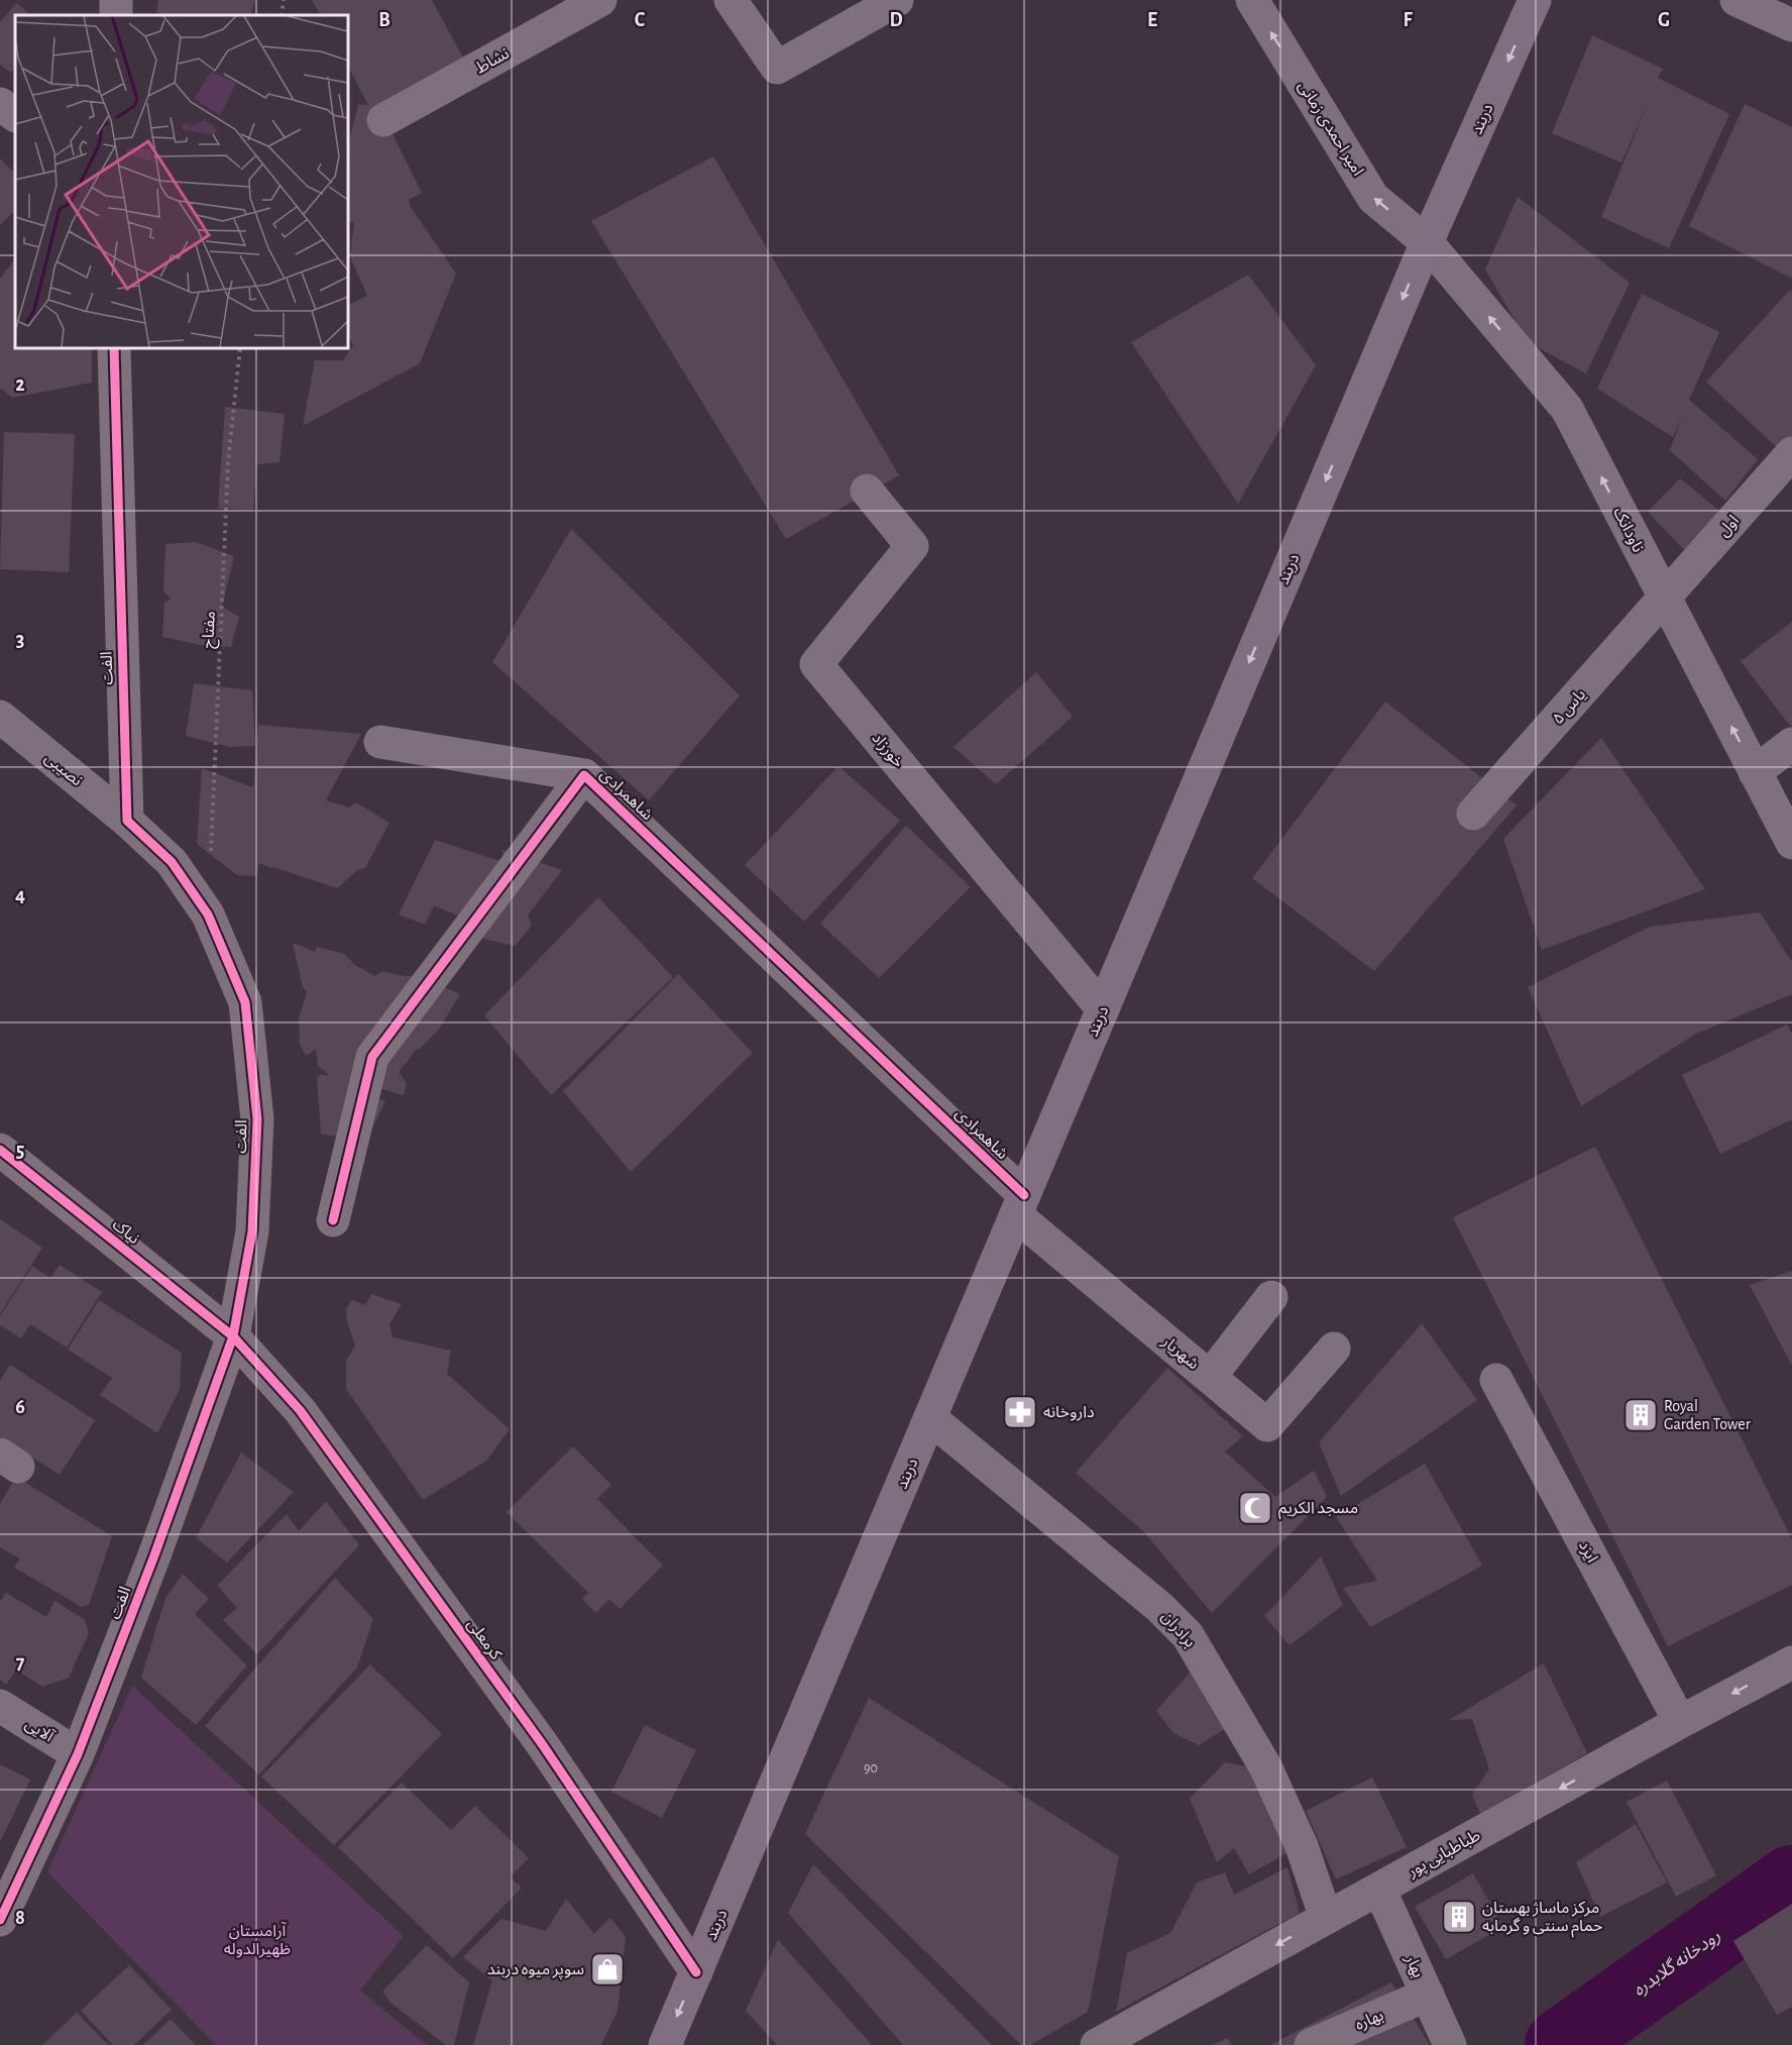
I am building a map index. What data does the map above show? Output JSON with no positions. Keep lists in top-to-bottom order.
{
  "streets": {
    "main road": ["دربند"],
    "street": [
      "نشاط",
      "امیر احمدی زمانی",
      "اول",
      "ناودانک",
      "الفت",
      "یاس ۵",
      "خورزاد",
      "نصیبی",
      "شاهمرادی",
      "نیاک",
      "شهریار",
      "ایزد",
      "برادران",
      "کرمعلی",
      "آلایی",
      "طباطبایی پور",
      "بهار",
      "بهاره"
    ],
    "path": ["مفتاح"]
  },
  "crossings": [
    ["دربند", "امیر احمدی زمانی"],
    ["دربند", "ناودانک"],
    ["دربند", "خورزاد"],
    ["دربند", "شاهمرادی"],
    ["دربند", "شهریار"],
    ["دربند", "برادران"],
    ["دربند", "کرمعلی"],
    ["امیر احمدی زمانی", "ناودانک"],
    ["اول", "ناودانک"],
    ["اول", "یاس ۵"],
    ["ناودانک", "یاس ۵"],
    ["الفت", "نصیبی"],
    ["الفت", "نیاک"],
    ["الفت", "کرمعلی"],
    ["الفت", "آلایی"],
    ["شاهمرادی", "شهریار"],
    ["نیاک", "کرمعلی"],
    ["ایزد", "طباطبایی پور"],
    ["برادران", "طباطبایی پور"],
    ["طباطبایی پور", "بهار"],
    ["بهار", "بهاره"]
  ],
  "one_way": [
    "دربند",
    "امیر احمدی زمانی",
    "ناودانک",
    "طباطبایی پور"
  ],
  "water": ["رودخانه گلابدره"],
  "parks": ["آرامستان ظهیرالدوله"],
  "places": {
    "pharmacy": ["داروخانه"],
    "building": ["Royal Garden Tower", "مرکز ماساژ بهستان حمام سنتی و گرمابه"],
    "mosque": ["مسجد الکریم"],
    "shop": ["سوپر میوه دربند"]
  },
  "house_numbers": ["90"],
  "grid": {
    "columns": [
      "B",
      "C",
      "D",
      "E",
      "F",
      "G"
    ],
    "rows": [
      "2",
      "3",
      "4",
      "5",
      "6",
      "7",
      "8"
    ]
  }
}
